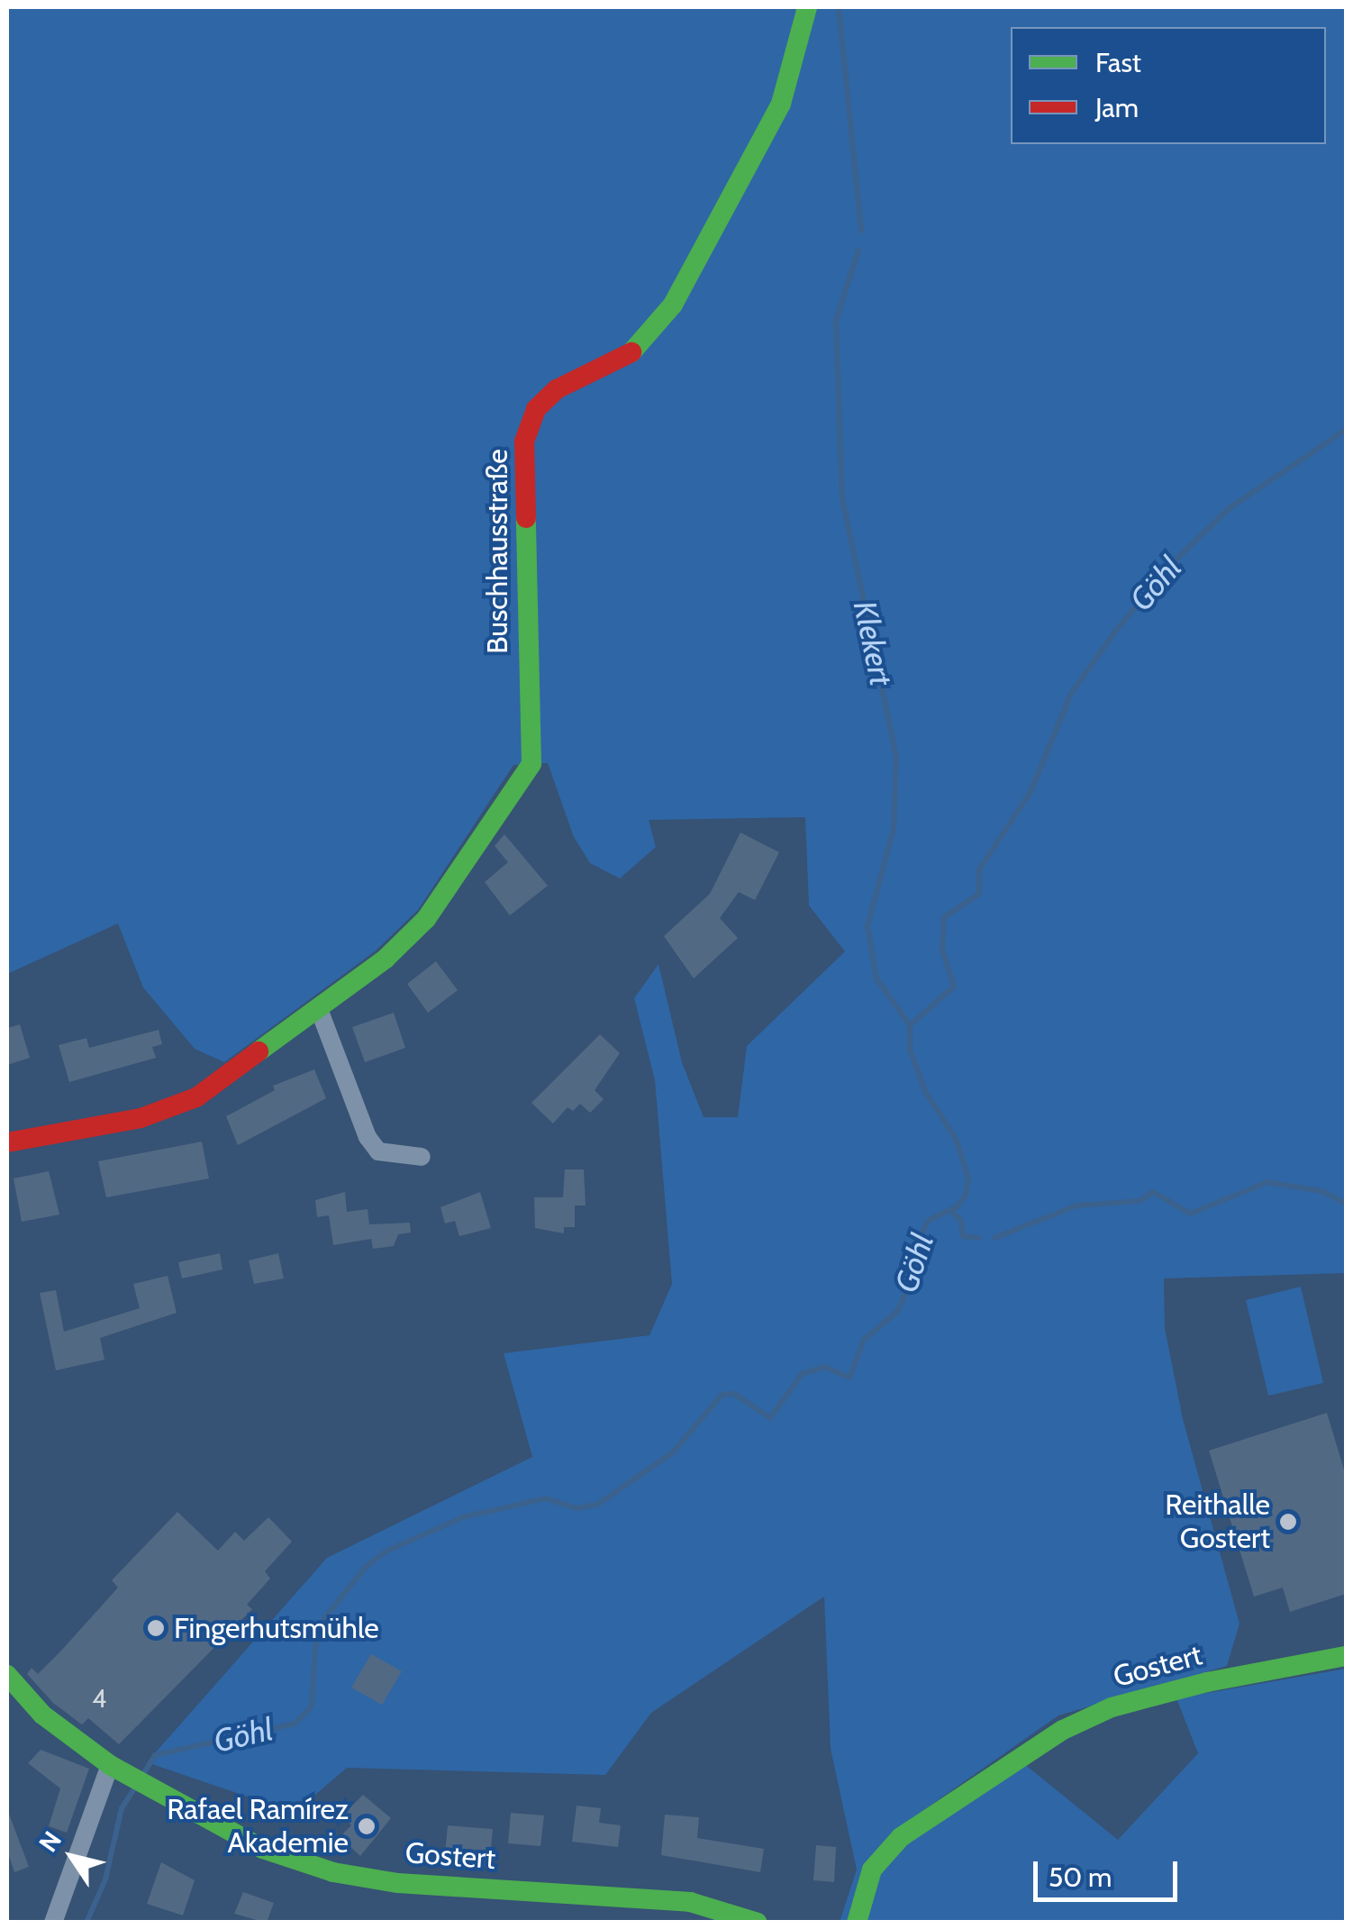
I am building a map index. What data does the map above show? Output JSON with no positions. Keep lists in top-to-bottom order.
{
  "streets": {
    "street": ["Buschhausstraße", "Gostert"]
  },
  "water": ["Göhl", "Klekert"],
  "places": ["Reithalle Gostert", "Fingerhutsmühle", "Rafael Ramírez Akademie"],
  "house_numbers": ["4"],
  "legend": ["Fast", "Jam"],
  "scale_bar": "50 m",
  "north": "top left"
}
